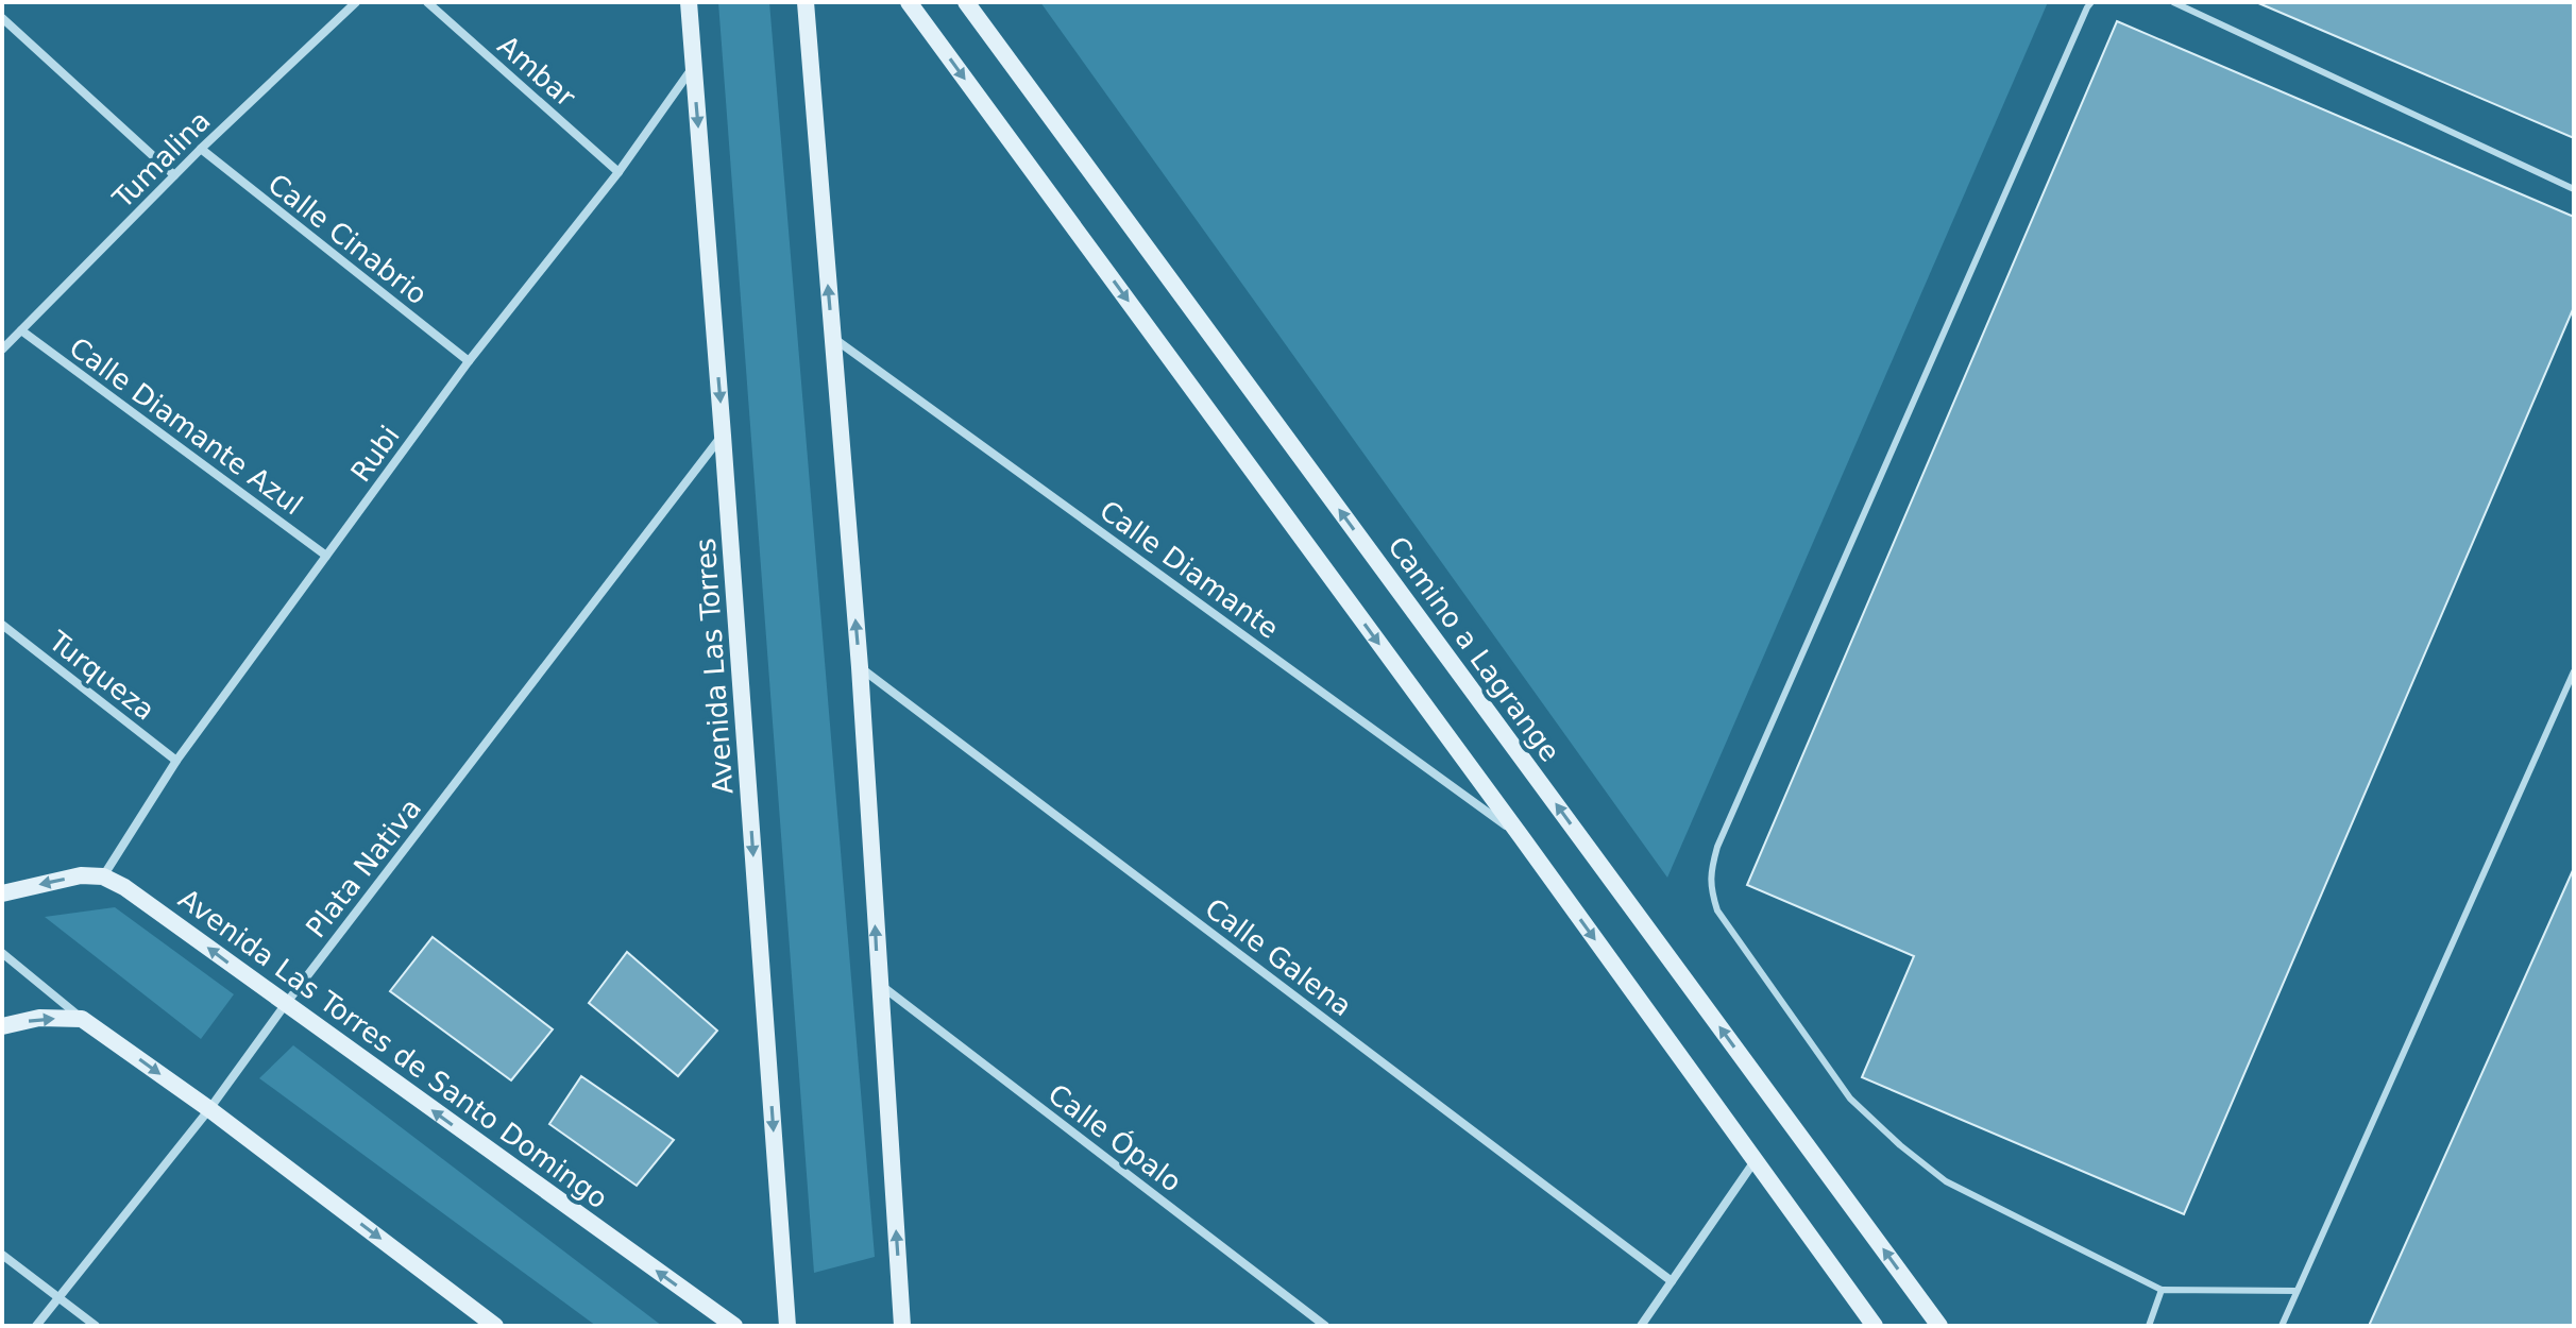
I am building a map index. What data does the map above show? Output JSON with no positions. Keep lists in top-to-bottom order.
{
  "streets": {
    "street": [
      "Ambar",
      "Tumalina",
      "Calle Cinabrio",
      "Calle Diamante Azul",
      "Rubi",
      "Calle Diamante",
      "Camino a Lagrange",
      "Avenida Las Torres",
      "Turqueza",
      "Plata Nativa",
      "Calle Galena",
      "Avenida Las Torres de Santo Domingo",
      "Calle Ópalo"
    ]
  },
  "crossings": [
    ["Ambar", "Rubi"],
    ["Tumalina", "Calle Cinabrio"],
    ["Tumalina", "Calle Diamante Azul"],
    ["Calle Cinabrio", "Rubi"],
    ["Calle Diamante Azul", "Rubi"],
    ["Rubi", "Avenida Las Torres"],
    ["Rubi", "Turqueza"],
    ["Rubi", "Avenida Las Torres de Santo Domingo"],
    ["Avenida Las Torres", "Plata Nativa"],
    ["Plata Nativa", "Avenida Las Torres de Santo Domingo"]
  ]
}
